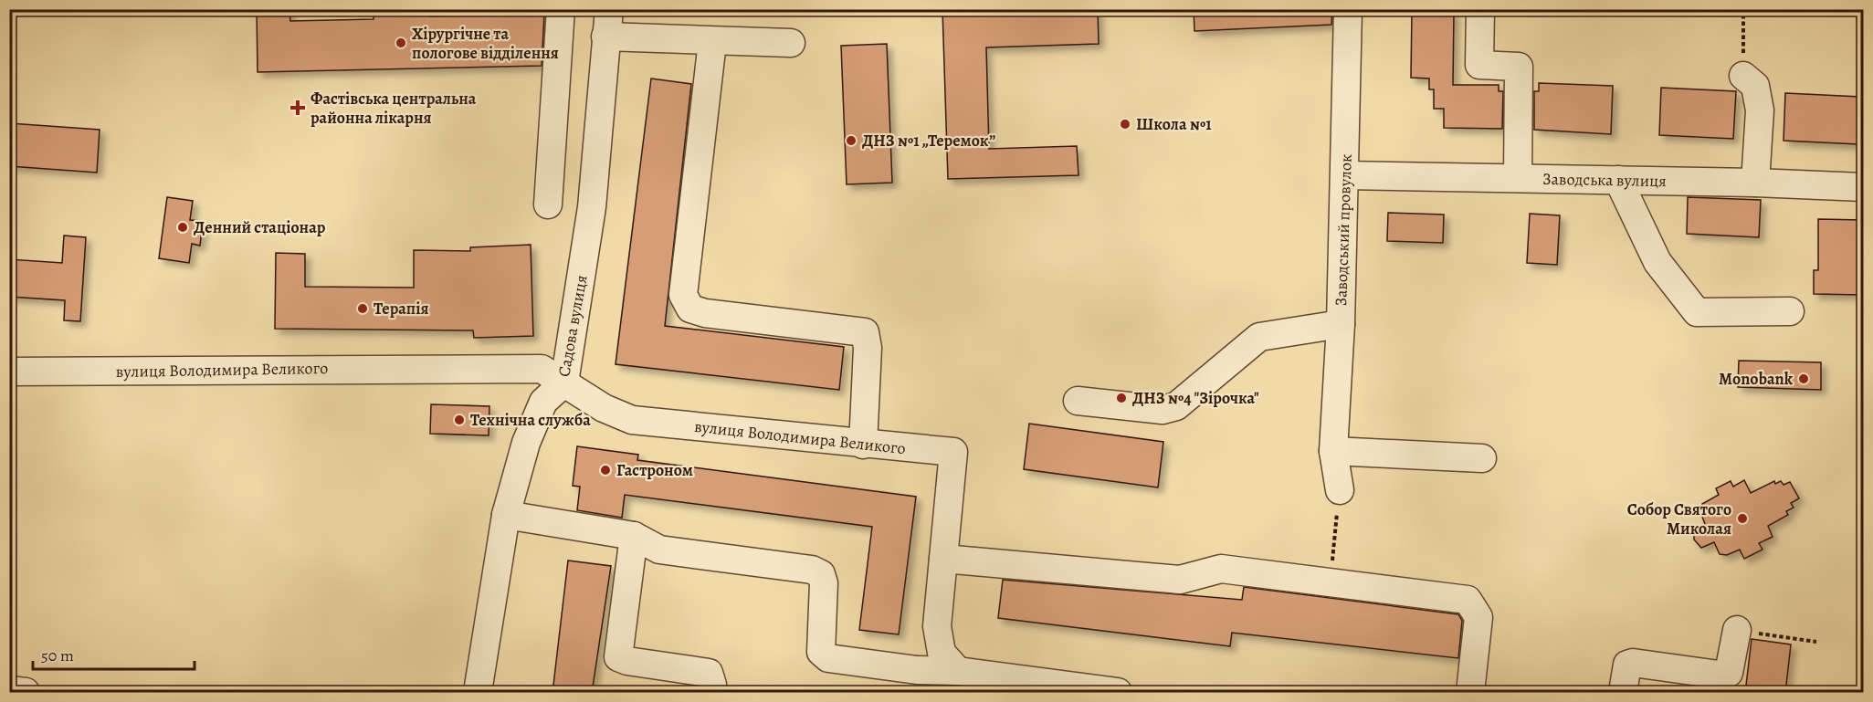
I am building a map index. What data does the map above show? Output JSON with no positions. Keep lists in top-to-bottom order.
{
  "streets": {
    "street": [
      "Заводська вулиця",
      "Заводський провулок",
      "Садова вулиця",
      "вулиця Володимира Великого"
    ]
  },
  "crossings": [
    ["Заводська вулиця", "Заводський провулок"],
    ["Садова вулиця", "вулиця Володимира Великого"]
  ],
  "places": {
    "other": [
      "Хірургічне та пологове відділення",
      "Школа №1",
      "ДНЗ №1 „Теремок”",
      "Денний стаціонар",
      "Терапія",
      "Monobank",
      "ДНЗ №4 \"Зірочка\"",
      "Технічна служба",
      "Гастроном",
      "Собор Святого Миколая"
    ],
    "health": ["Фастівська центральна районна лікарня"]
  },
  "scale_bar": "50 m"
}
